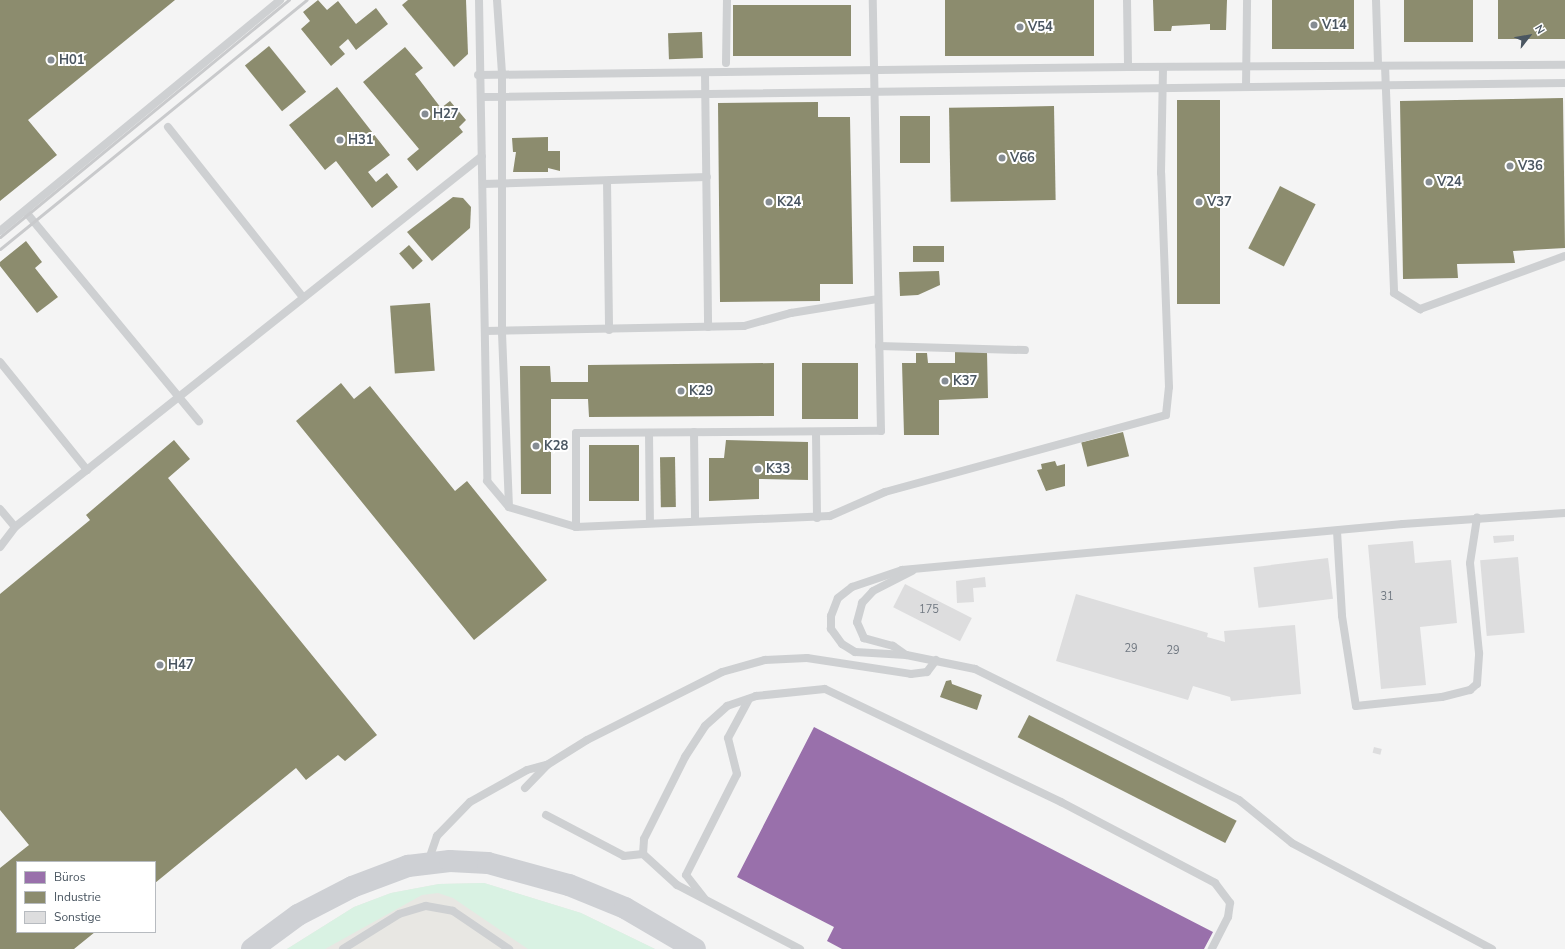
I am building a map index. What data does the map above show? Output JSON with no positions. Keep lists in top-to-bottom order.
{
  "places": [
    "V14",
    "V54",
    "H01",
    "H27",
    "H31",
    "V66",
    "V36",
    "V24",
    "K24",
    "V37",
    "K37",
    "K29",
    "K28",
    "K33",
    "H47"
  ],
  "house_numbers": [
    "31",
    "175",
    "29",
    "29"
  ],
  "legend": ["Büros", "Industrie", "Sonstige"],
  "north": "top right"
}
